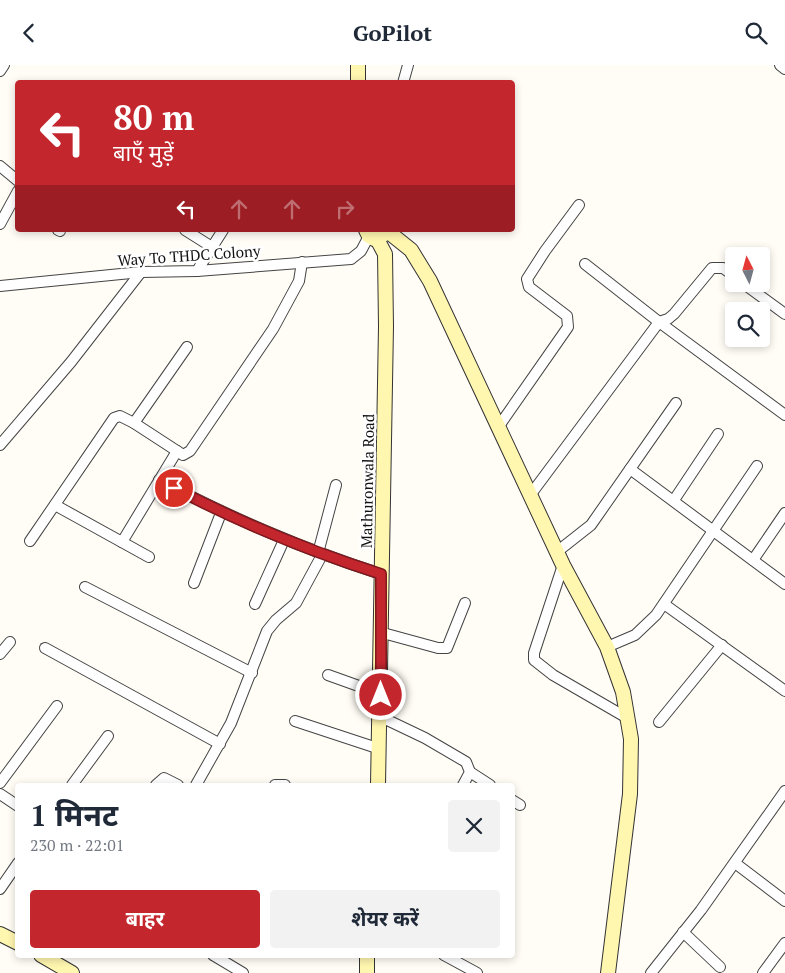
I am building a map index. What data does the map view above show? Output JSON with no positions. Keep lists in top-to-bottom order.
{
  "streets": {
    "main road": ["Mathuronwala Road"],
    "street": ["Way To THDC Colony"]
  },
  "crossings": [
    ["Way To THDC Colony", "Mathuronwala Road"]
  ],
  "north": "top",
  "page": {
    "header": "GoPilot",
    "turn": ["80 m", "बाएँ मुड़ें"],
    "heading": ["1 मिनट", "230 m · 22:01"],
    "buttons": ["बाहर", "शेयर करें"]
  }
}
